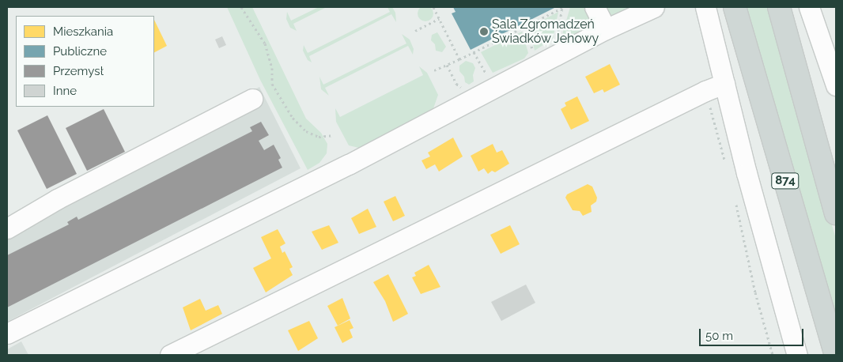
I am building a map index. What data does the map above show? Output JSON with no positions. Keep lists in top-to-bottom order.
{
  "streets": {
    "main road": ["874"]
  },
  "places": ["Sala Zgromadzeń Świadków Jehowy"],
  "legend": [
    "Mieszkania",
    "Publiczne",
    "Przemysł",
    "Inne"
  ],
  "scale_bar": "50 m"
}
